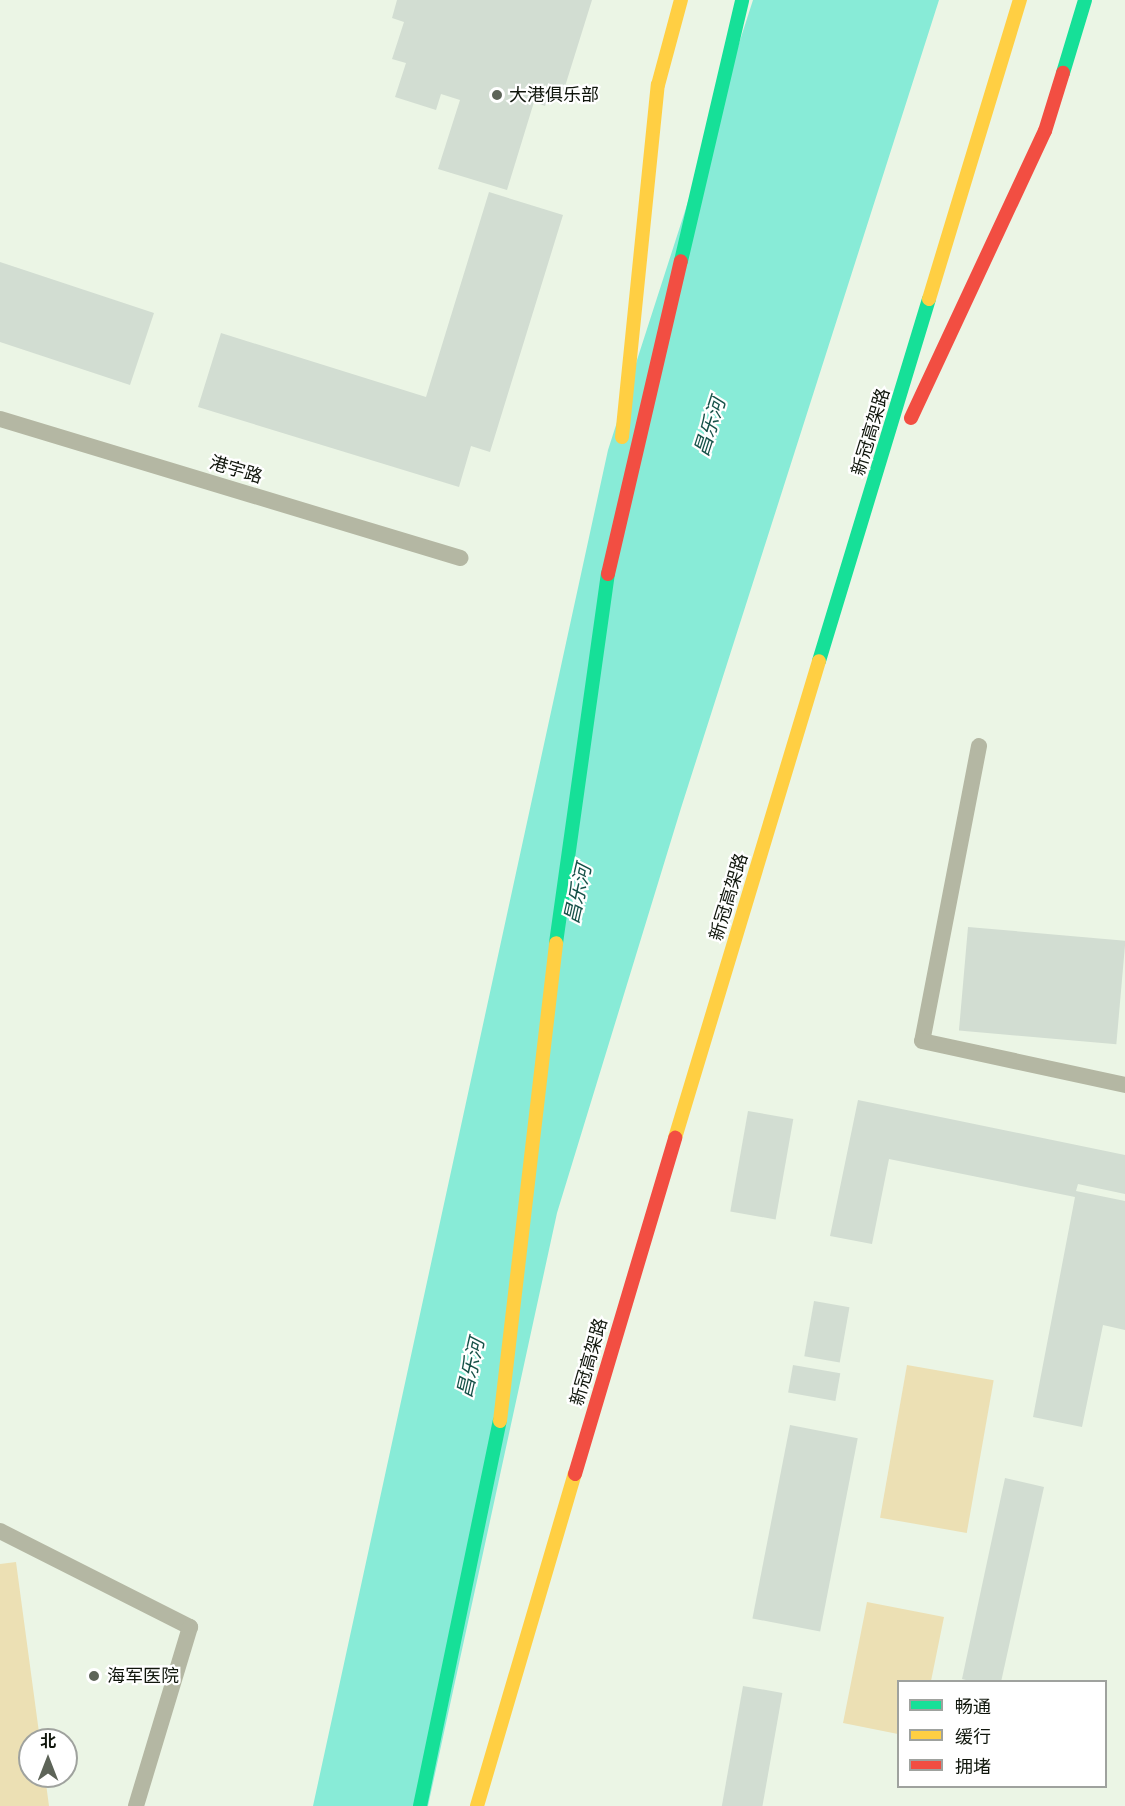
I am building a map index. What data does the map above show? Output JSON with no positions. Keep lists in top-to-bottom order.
{
  "streets": {
    "highway": ["新冠高架路"],
    "lane": ["港宇路"]
  },
  "water": ["昌乐河"],
  "places": ["大港俱乐部", "海军医院"],
  "legend": ["畅通", "缓行", "拥堵"],
  "north": "top"
}
